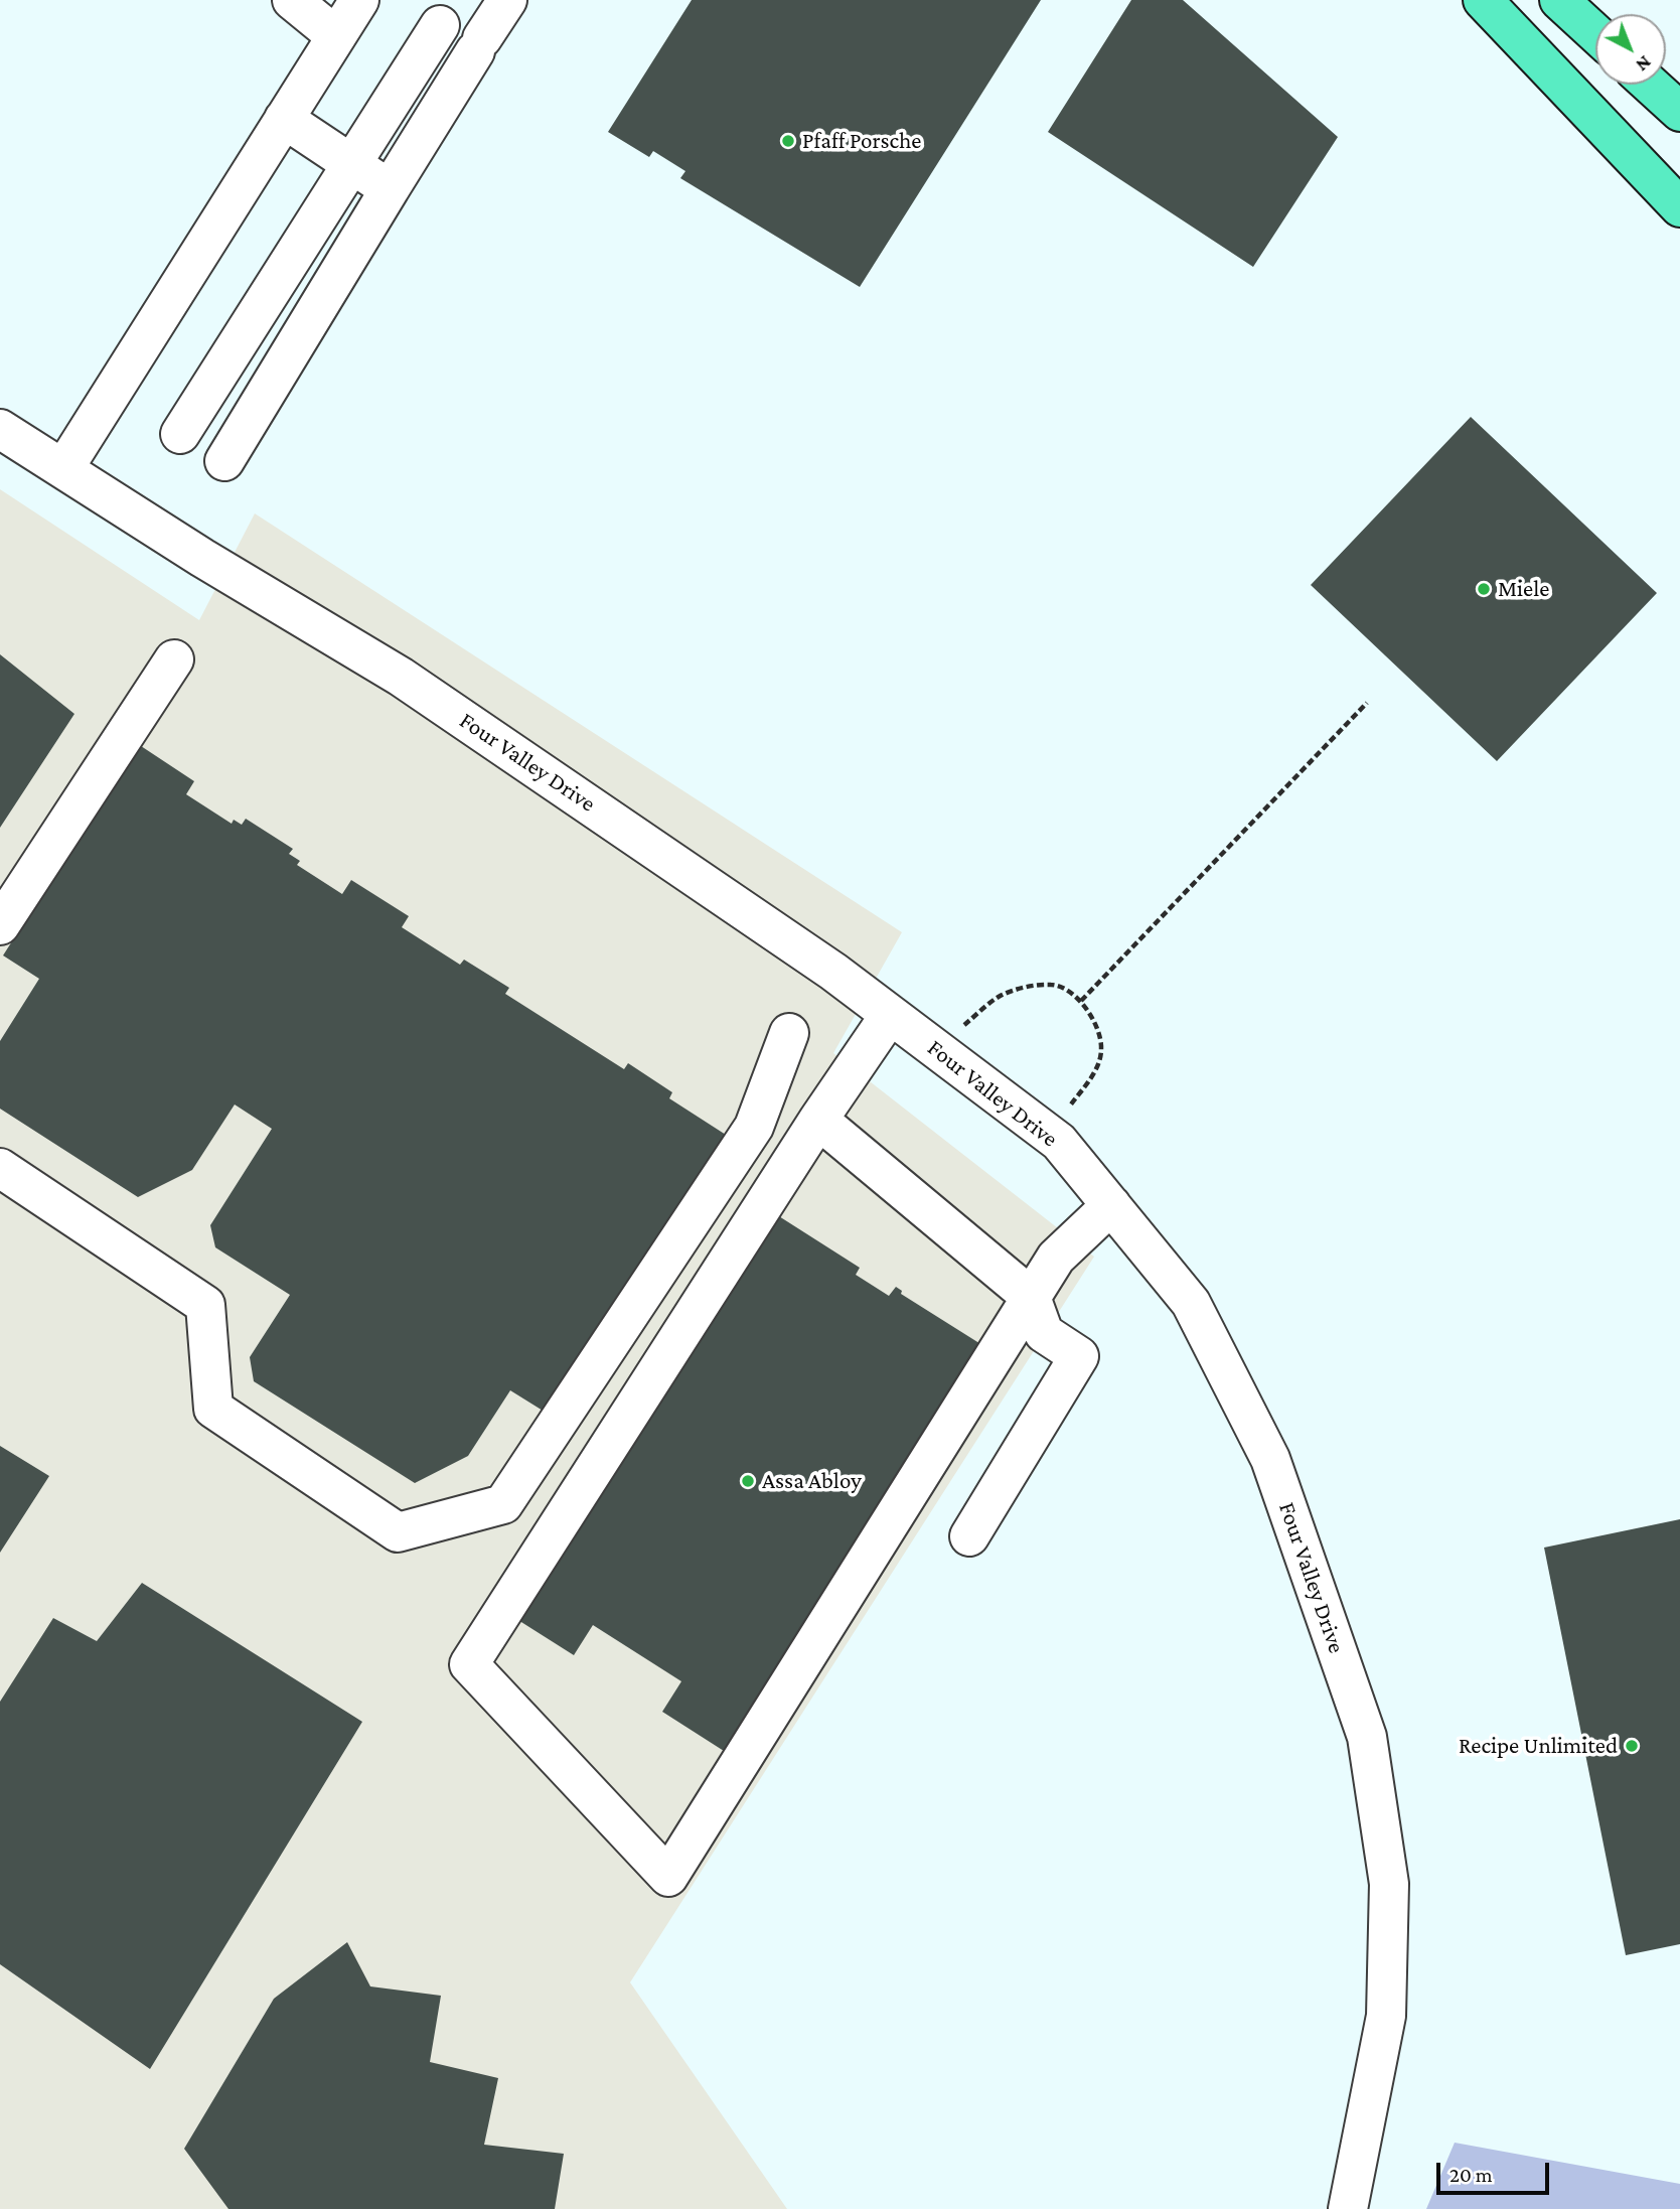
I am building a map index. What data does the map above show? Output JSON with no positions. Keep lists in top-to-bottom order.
{
  "streets": {
    "street": ["Four Valley Drive"]
  },
  "places": [
    "Pfaff Porsche",
    "Miele",
    "Assa Abloy",
    "Recipe Unlimited"
  ],
  "scale_bar": "20 m",
  "north": "bottom right"
}
